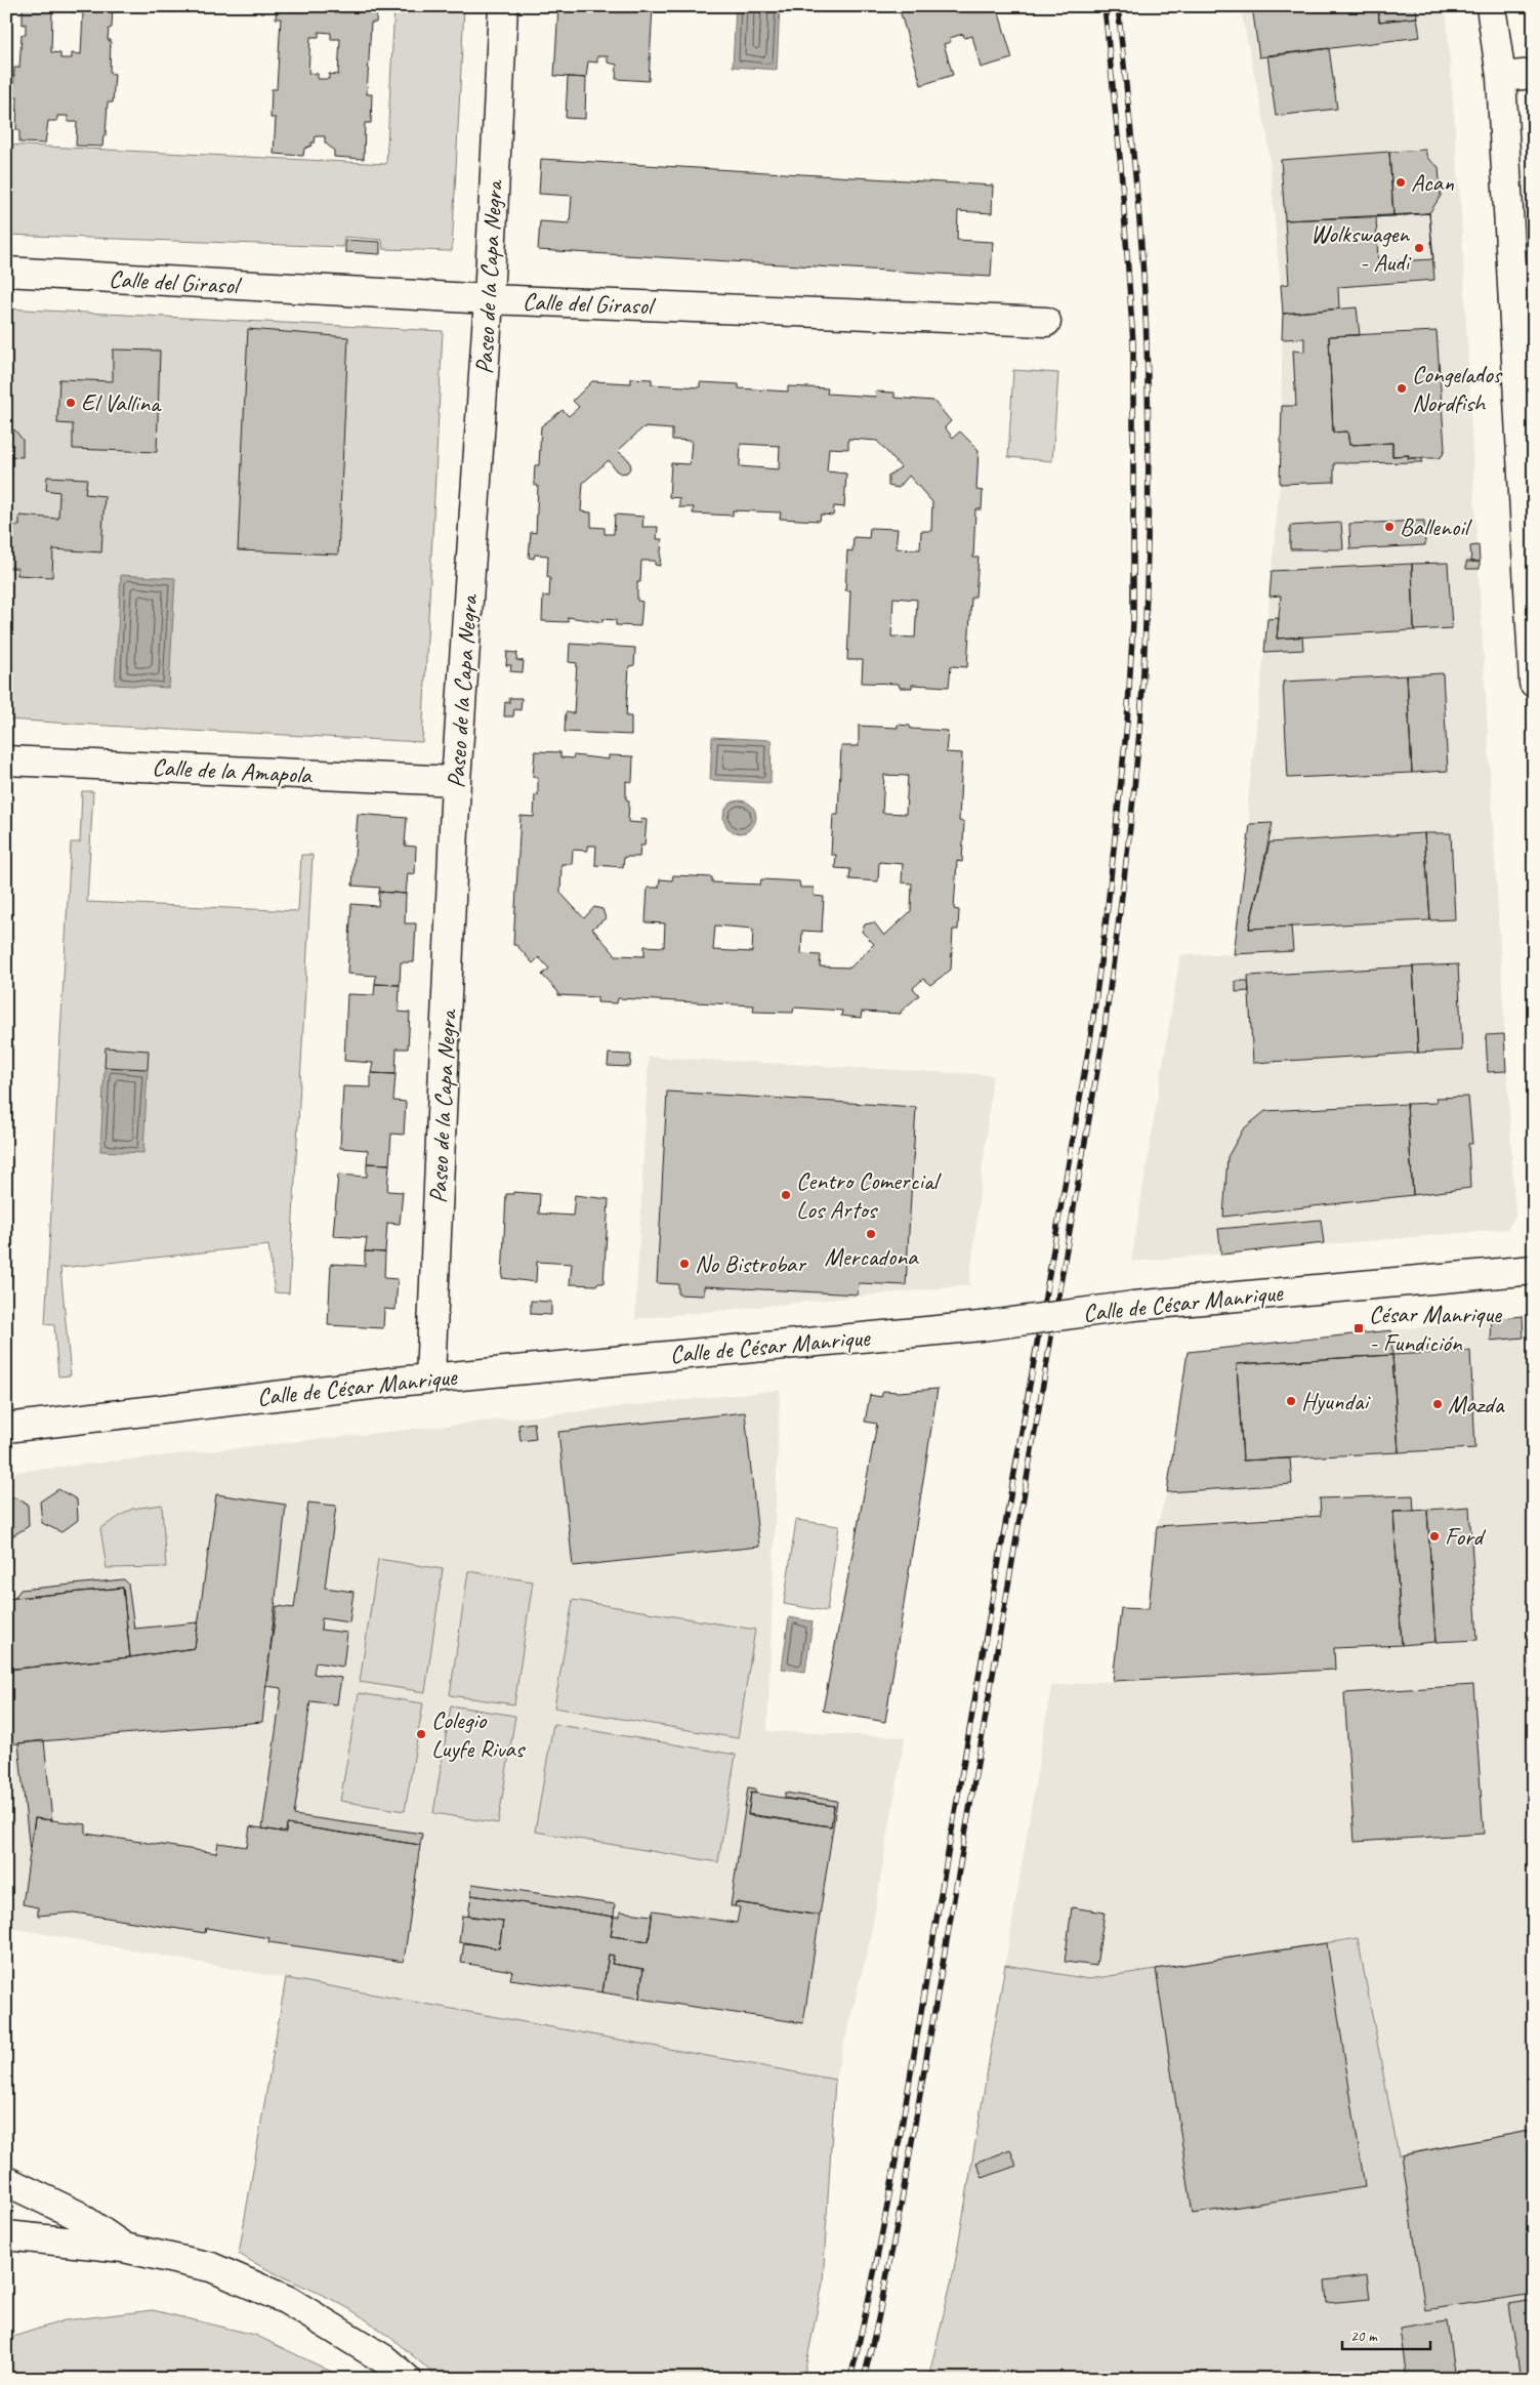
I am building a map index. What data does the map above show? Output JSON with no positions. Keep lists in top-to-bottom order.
{
  "streets": {
    "street": [
      "Paseo de la Capa Negra",
      "Calle del Girasol",
      "Calle de la Amapola",
      "Calle de César Manrique"
    ]
  },
  "crossings": [
    ["Paseo de la Capa Negra", "Calle del Girasol"],
    ["Paseo de la Capa Negra", "Calle de la Amapola"],
    ["Paseo de la Capa Negra", "Calle de César Manrique"]
  ],
  "places": {
    "other": [
      "Acan",
      "Wolkswagen - Audi",
      "Congelados Nordfish",
      "El Vallina",
      "Ballenoil",
      "Centro Comercial Los Artos",
      "Mercadona",
      "No Bistrobar",
      "Hyundai",
      "Mazda",
      "Ford",
      "Colegio Luyfe Rivas"
    ],
    "transit": ["César Manrique - Fundición"]
  },
  "scale_bar": "20 m"
}
